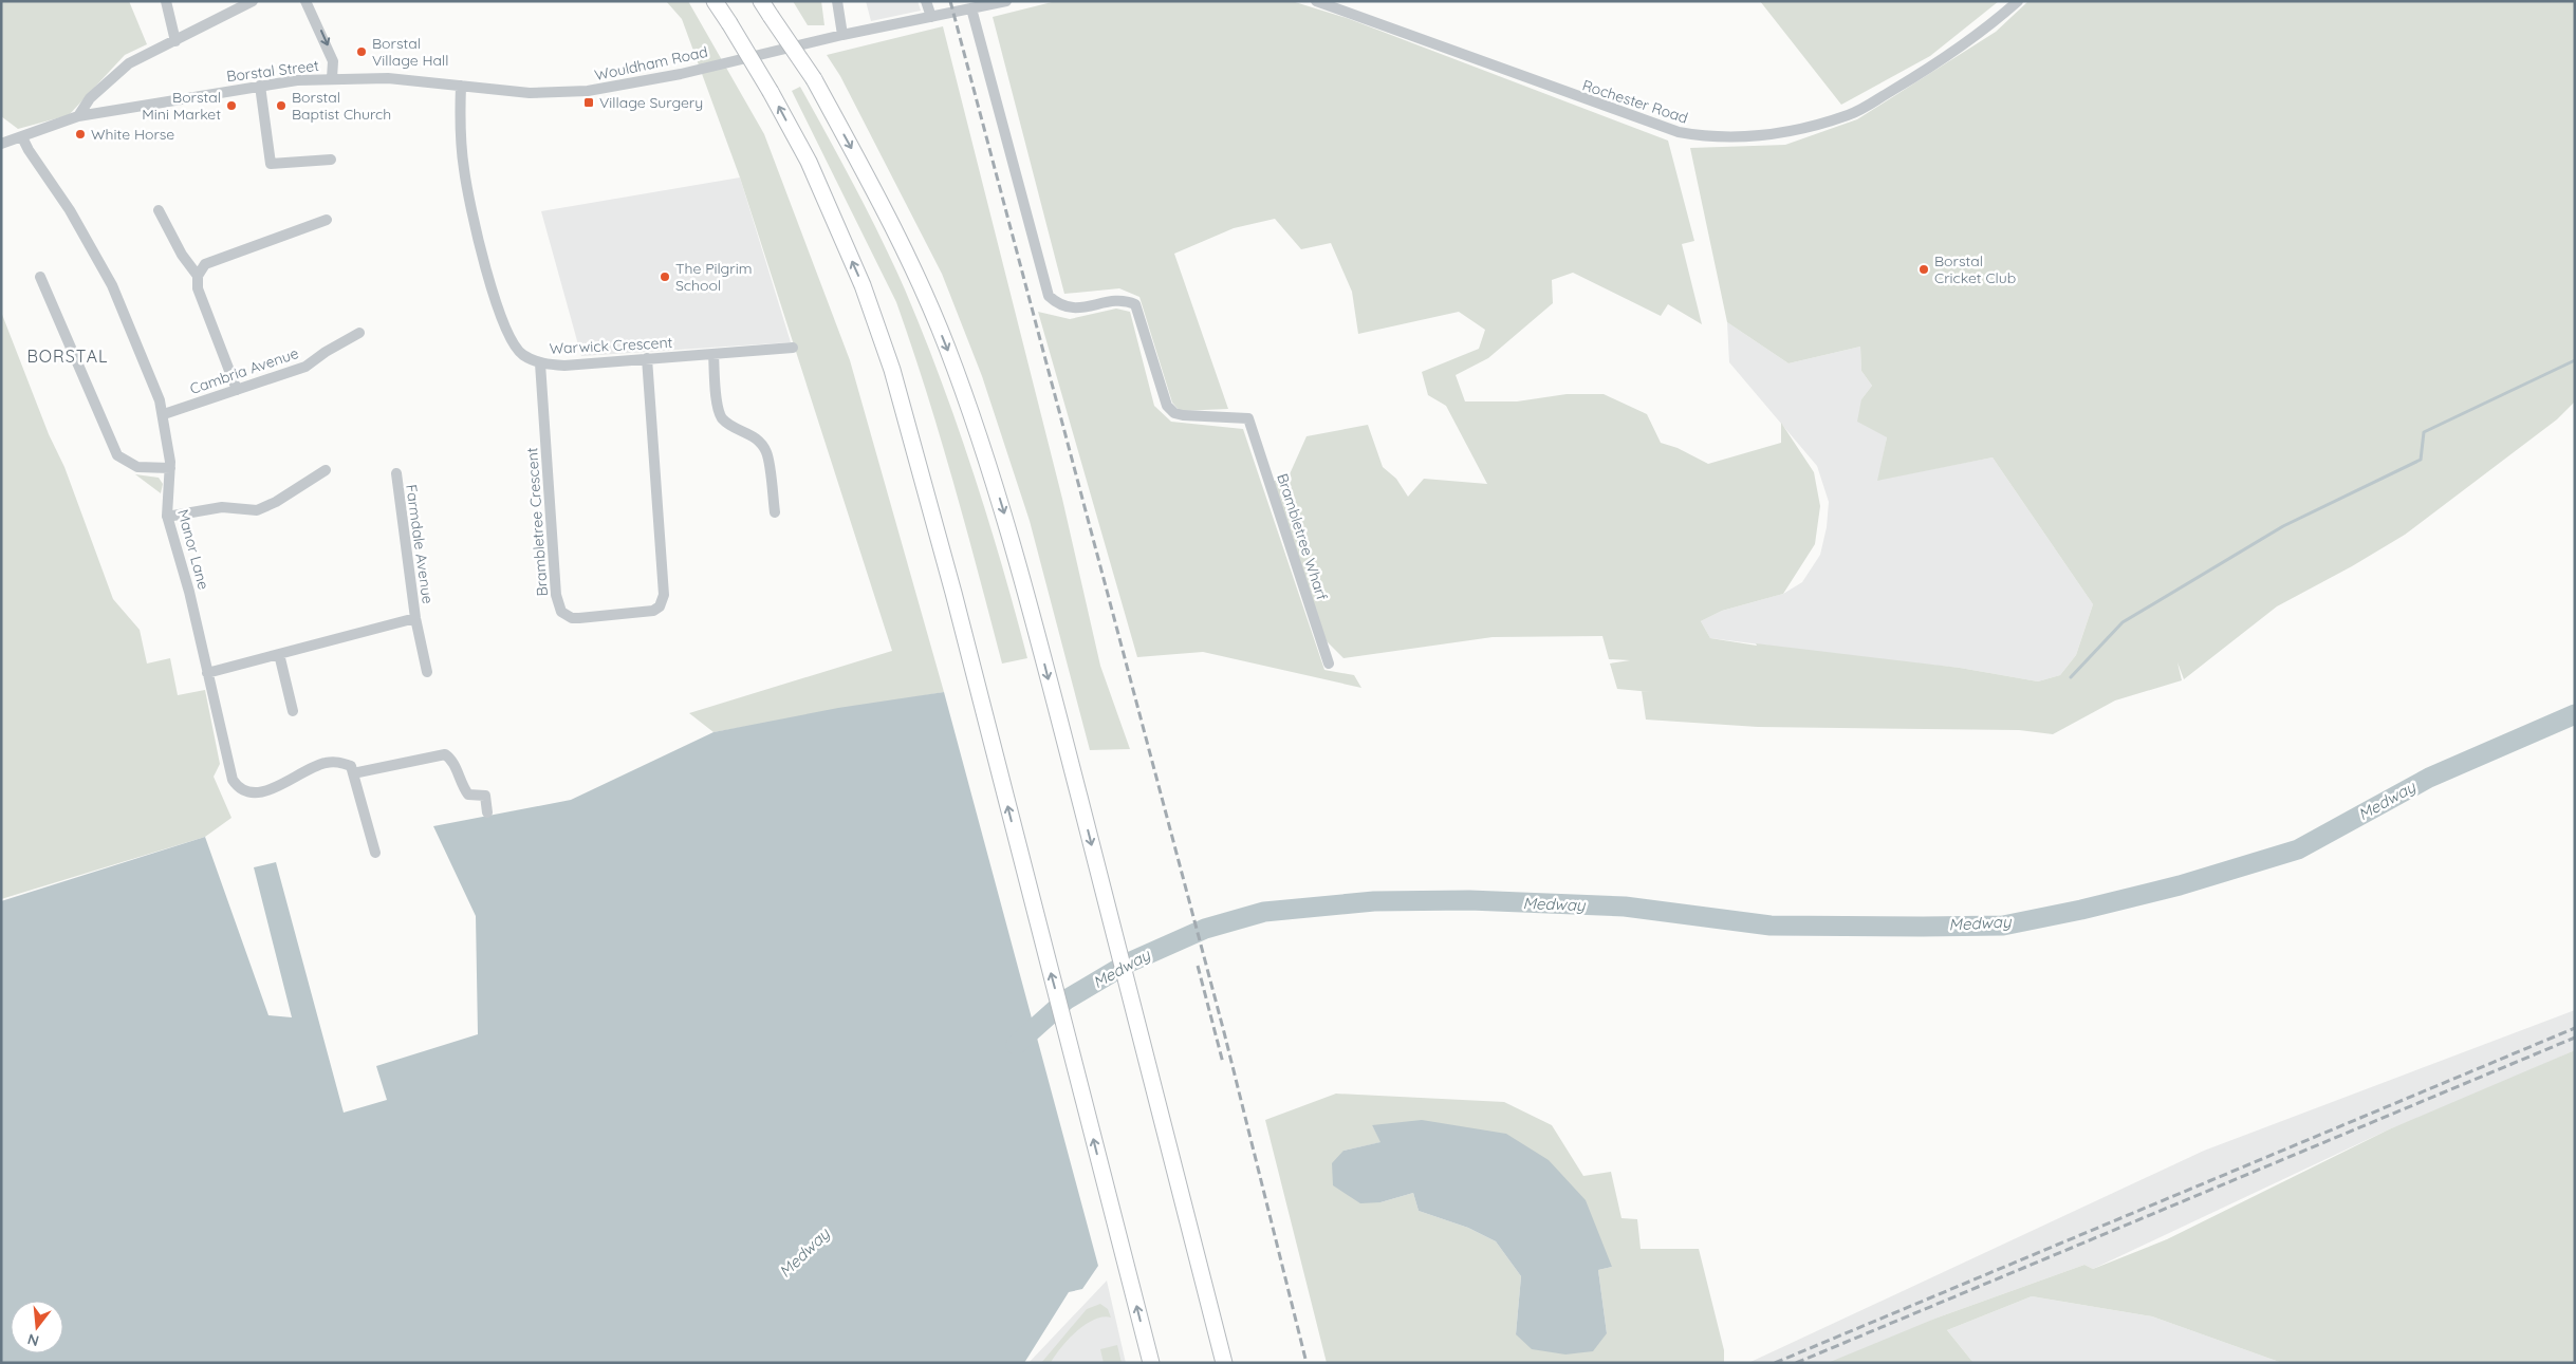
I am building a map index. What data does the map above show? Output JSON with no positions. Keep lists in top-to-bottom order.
{
  "streets": {
    "street": [
      "Wouldham Road",
      "Borstal Street",
      "Rochester Road",
      "Warwick Crescent",
      "Cambria Avenue",
      "Brambletree Crescent",
      "Brambletree Wharf",
      "Farmdale Avenue",
      "Manor Lane"
    ]
  },
  "crossings": [
    ["Wouldham Road", "Borstal Street"],
    ["Wouldham Road", "Warwick Crescent"],
    ["Wouldham Road", "Brambletree Wharf"],
    ["Borstal Street", "Manor Lane"],
    ["Warwick Crescent", "Brambletree Crescent"],
    ["Cambria Avenue", "Manor Lane"],
    ["Farmdale Avenue", "Manor Lane"]
  ],
  "districts": ["BORSTAL"],
  "water": ["Medway"],
  "places": {
    "other": [
      "Borstal Village Hall",
      "Borstal Mini Market",
      "Borstal Baptist Church",
      "White Horse",
      "Borstal Cricket Club",
      "The Pilgrim School"
    ],
    "transit": ["Village Surgery"]
  },
  "north": "bottom"
}
